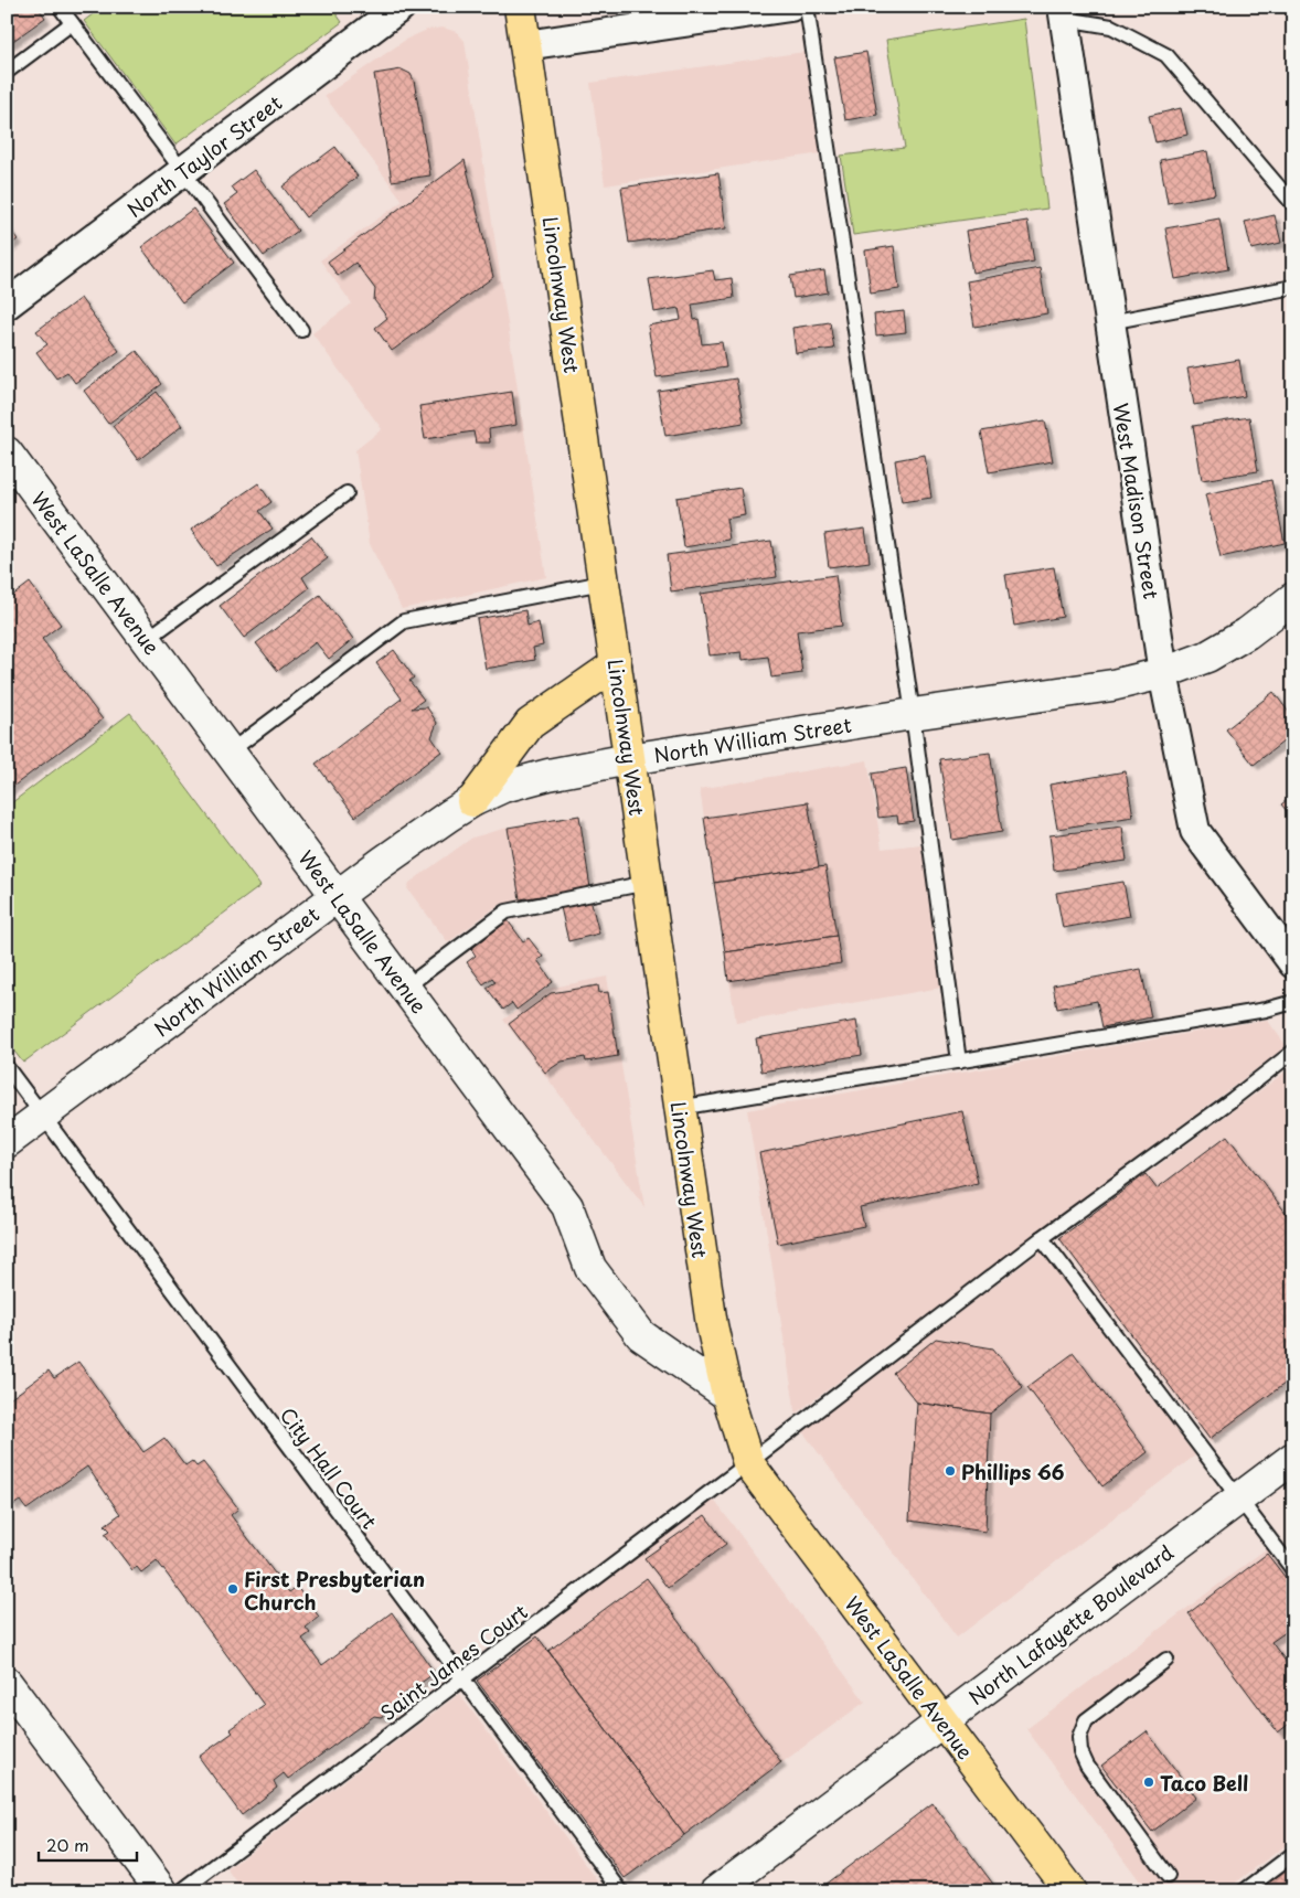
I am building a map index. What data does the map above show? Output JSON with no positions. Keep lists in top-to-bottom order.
{
  "streets": {
    "main road": ["Lincolnway West", "West LaSalle Avenue"],
    "street": [
      "North Taylor Street",
      "West Madison Street",
      "North William Street",
      "North Lafayette Boulevard"
    ],
    "lane": ["City Hall Court", "Saint James Court"]
  },
  "crossings": [
    ["Lincolnway West", "West LaSalle Avenue"],
    ["Lincolnway West", "North William Street"],
    ["Lincolnway West", "Saint James Court"],
    ["West Madison Street", "North William Street"],
    ["West LaSalle Avenue", "North William Street"],
    ["West LaSalle Avenue", "North Lafayette Boulevard"],
    ["West LaSalle Avenue", "Saint James Court"],
    ["North William Street", "City Hall Court"],
    ["City Hall Court", "Saint James Court"]
  ],
  "places": ["Phillips 66", "First Presbyterian Church", "Taco Bell"],
  "scale_bar": "20 m"
}
